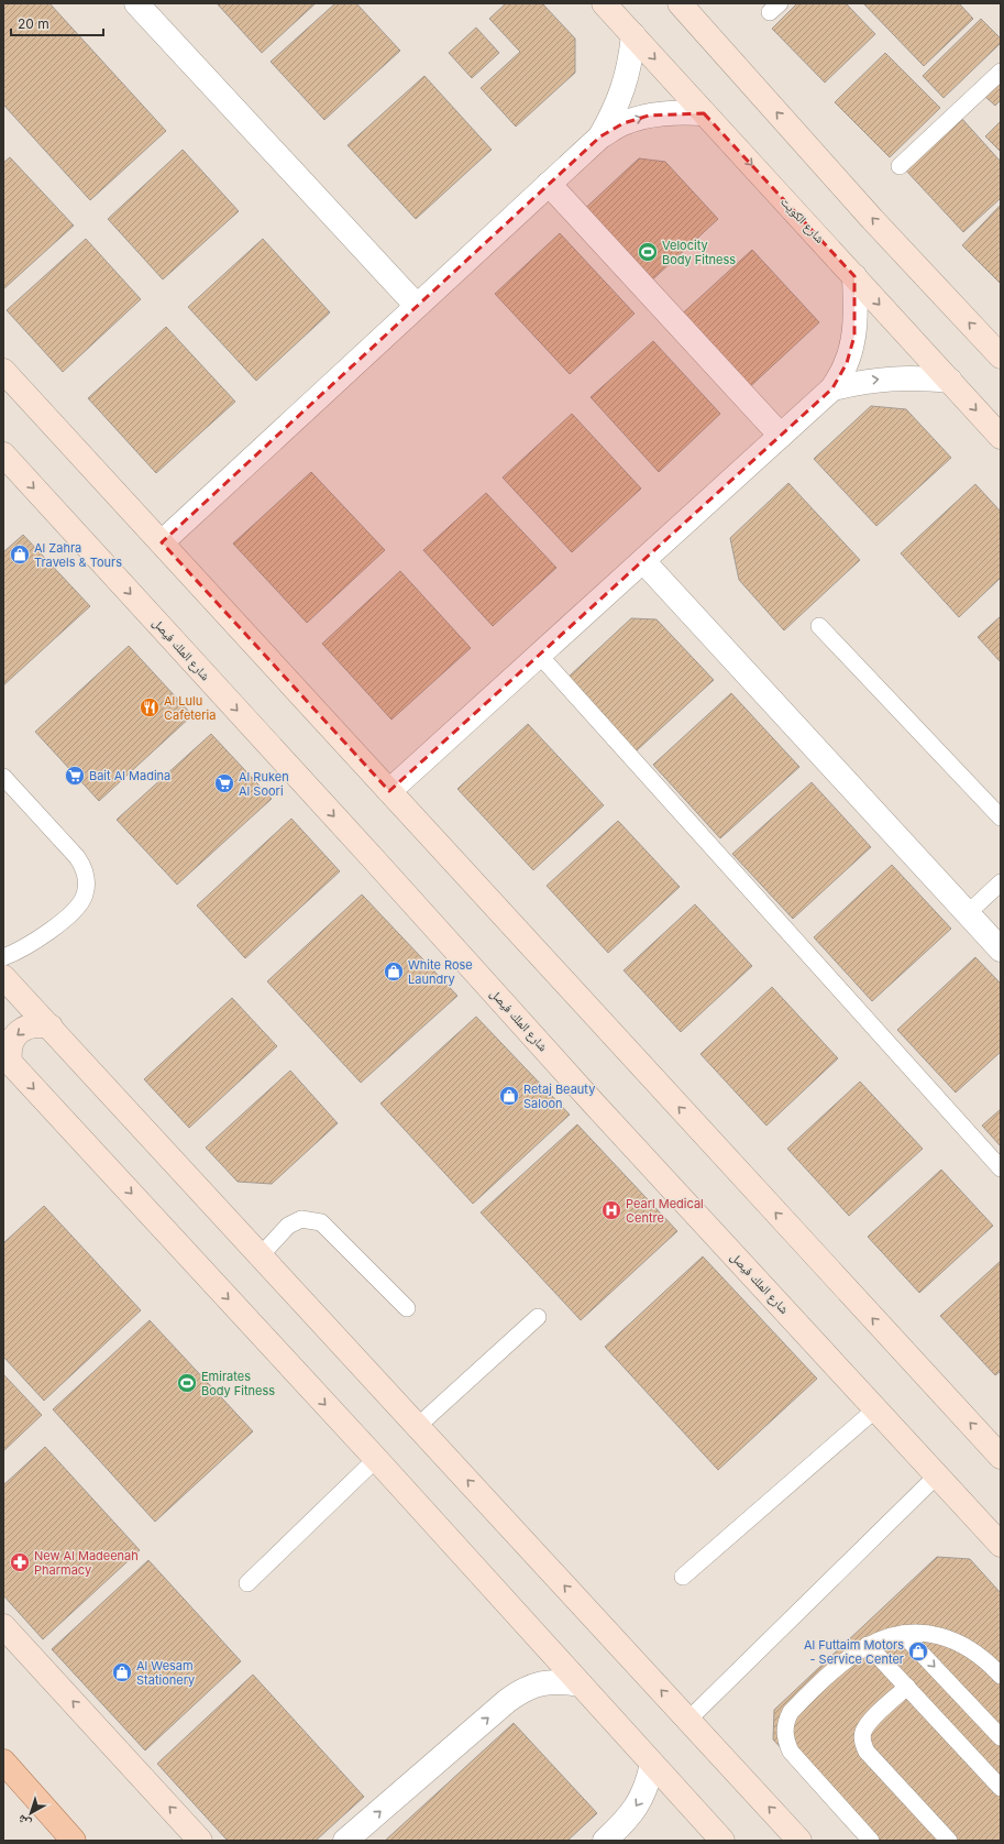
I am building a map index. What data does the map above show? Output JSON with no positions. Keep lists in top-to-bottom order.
{
  "streets": {
    "street": ["شارع الكويت", "شارع الملك فيصل"]
  },
  "places": {
    "sports": ["Velocity Body Fitness", "Emirates Body Fitness"],
    "shop": [
      "Al Zahra Travels & Tours",
      "White Rose Laundry",
      "Retaj Beauty Saloon",
      "Al Futtaim Motors - Service Center",
      "Al Wesam Stationery"
    ],
    "restaurant": ["Al Lulu Cafeteria"],
    "supermarket": ["Bait Al Madina", "Al Ruken Al Soori"],
    "hospital": ["Pearl Medical Centre"],
    "pharmacy": ["New Al Madeenah Pharmacy"]
  },
  "scale_bar": "20 m",
  "north": "bottom left"
}
